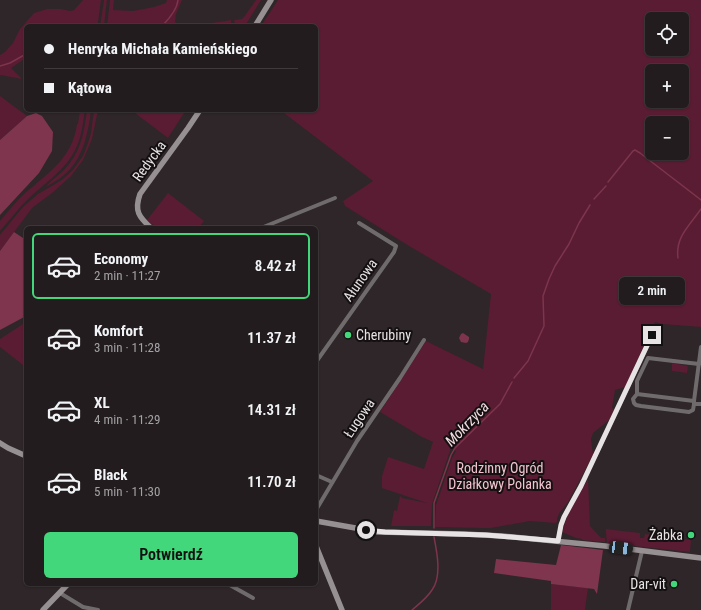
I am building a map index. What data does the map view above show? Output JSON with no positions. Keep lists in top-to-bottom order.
{
  "streets": {
    "street": ["Redycka", "Ałunowa", "Ługowa"]
  },
  "water": ["Mokrzyca"],
  "parks": ["Rodzinny Ogród Działkowy Polanka"],
  "places": ["Cherubiny", "Żabka", "Dar-vit"],
  "page": {
    "map_buttons": ["+", "−"],
    "banner": ["Henryka Michała Kamieńskiego", "Kątowa"],
    "list": [
      {
        "name": "Economy",
        "note": "2 min · 11:27",
        "value": "8.42 zł"
      },
      {
        "name": "Komfort",
        "note": "3 min · 11:28",
        "value": "11.37 zł"
      },
      {
        "name": "XL",
        "note": "4 min · 11:29",
        "value": "14.31 zł"
      },
      {
        "name": "Black",
        "note": "5 min · 11:30",
        "value": "11.70 zł"
      }
    ],
    "bubble": "2 min",
    "buttons": "Potwierdź"
  }
}
